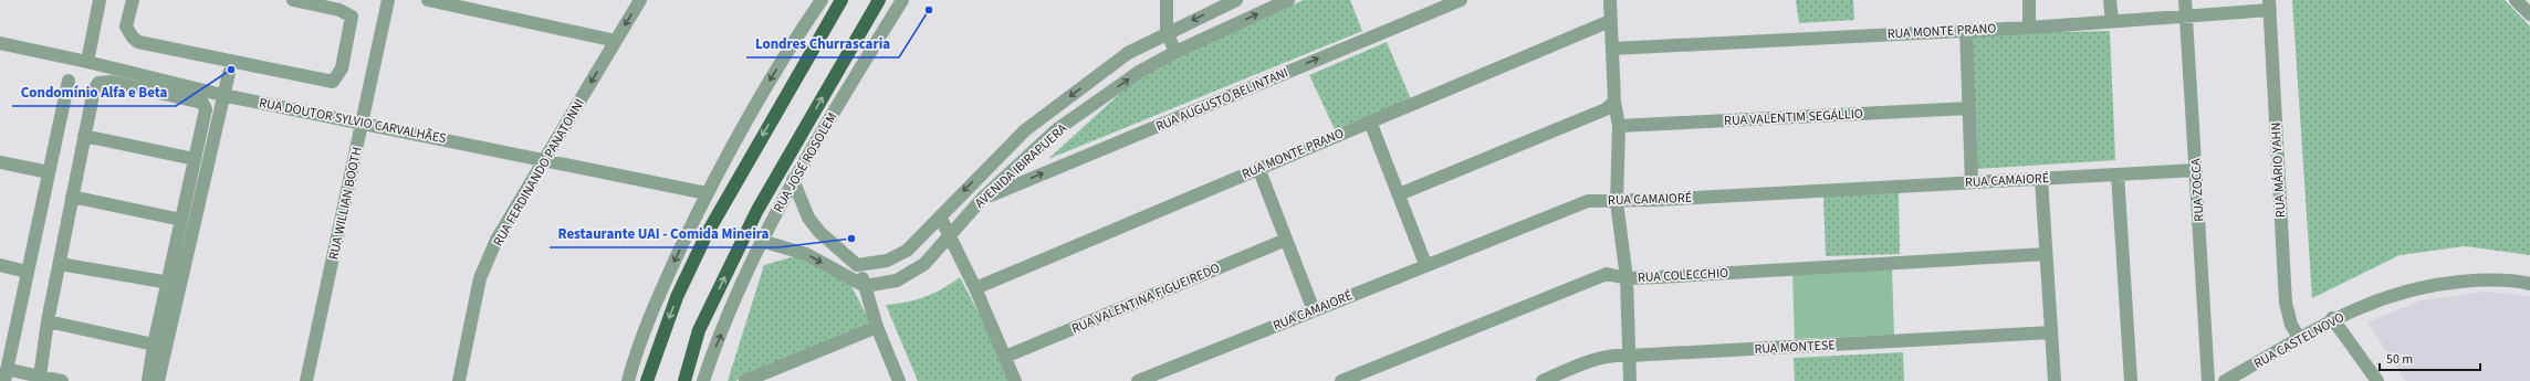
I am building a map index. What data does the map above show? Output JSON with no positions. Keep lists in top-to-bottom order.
{
  "streets": {
    "street": [
      "RUA MONTE PRANO",
      "RUA AUGUSTO BELINTANI",
      "RUA VALENTIM SEGÁLLIO",
      "RUA DOUTOR SYLVIO CARVALHÃES",
      "RUA JOSÉ ROSOLEM",
      "AVENIDA IBIRAPUERA",
      "RUA MÁRIO YAHN",
      "RUA FERDINANDO PANATONNI",
      "RUA CAMAIORÉ",
      "RUA ZOCCA",
      "RUA WILLIAN BOOTH",
      "RUA COLECCHIO",
      "RUA VALENTINA FIGUEIREDO",
      "RUA CASTELNOVO",
      "RUA MONTESE"
    ]
  },
  "crossings": [
    ["RUA MONTE PRANO", "RUA MÁRIO YAHN"],
    ["RUA MONTE PRANO", "RUA ZOCCA"],
    ["RUA AUGUSTO BELINTANI", "AVENIDA IBIRAPUERA"],
    ["RUA DOUTOR SYLVIO CARVALHÃES", "RUA FERDINANDO PANATONNI"],
    ["RUA DOUTOR SYLVIO CARVALHÃES", "RUA WILLIAN BOOTH"],
    ["RUA MÁRIO YAHN", "RUA CASTELNOVO"],
    ["RUA CAMAIORÉ", "RUA ZOCCA"]
  ],
  "one_way": ["RUA AUGUSTO BELINTANI", "RUA FERDINANDO PANATONNI"],
  "places": ["Londres Churrascaria", "Condomínio Alfa e Beta", "Restaurante UAI - Comida Mineira"],
  "scale_bar": "50 m"
}
